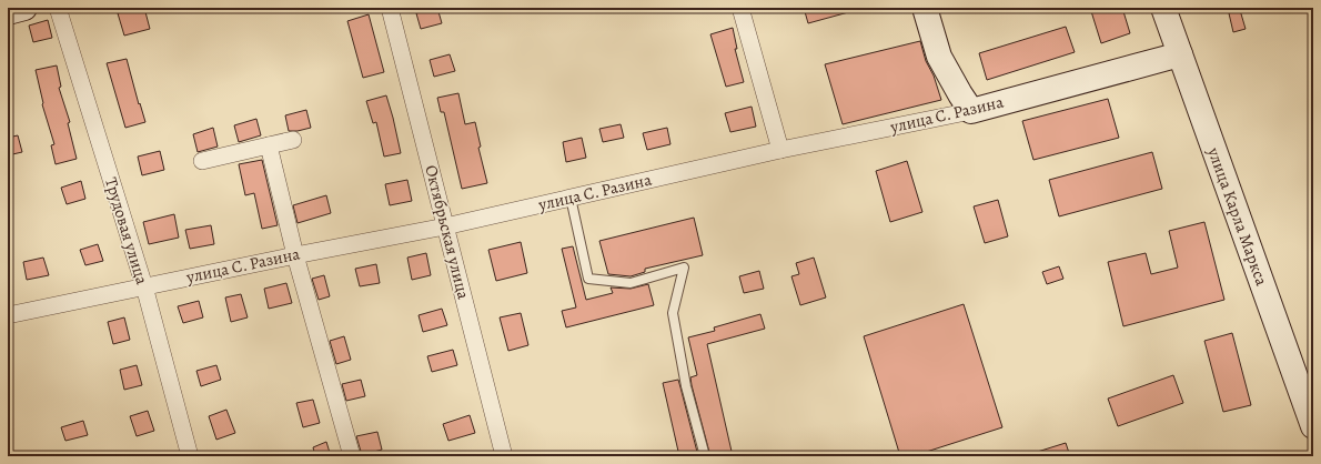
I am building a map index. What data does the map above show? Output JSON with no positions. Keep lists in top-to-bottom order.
{
  "streets": {
    "street": [
      "улица С. Разина",
      "улица Карла Маркса",
      "Трудовая улица",
      "Октябрьская улица"
    ]
  },
  "crossings": [
    ["улица С. Разина", "улица Карла Маркса"],
    ["улица С. Разина", "Трудовая улица"],
    ["улица С. Разина", "Октябрьская улица"]
  ]
}
